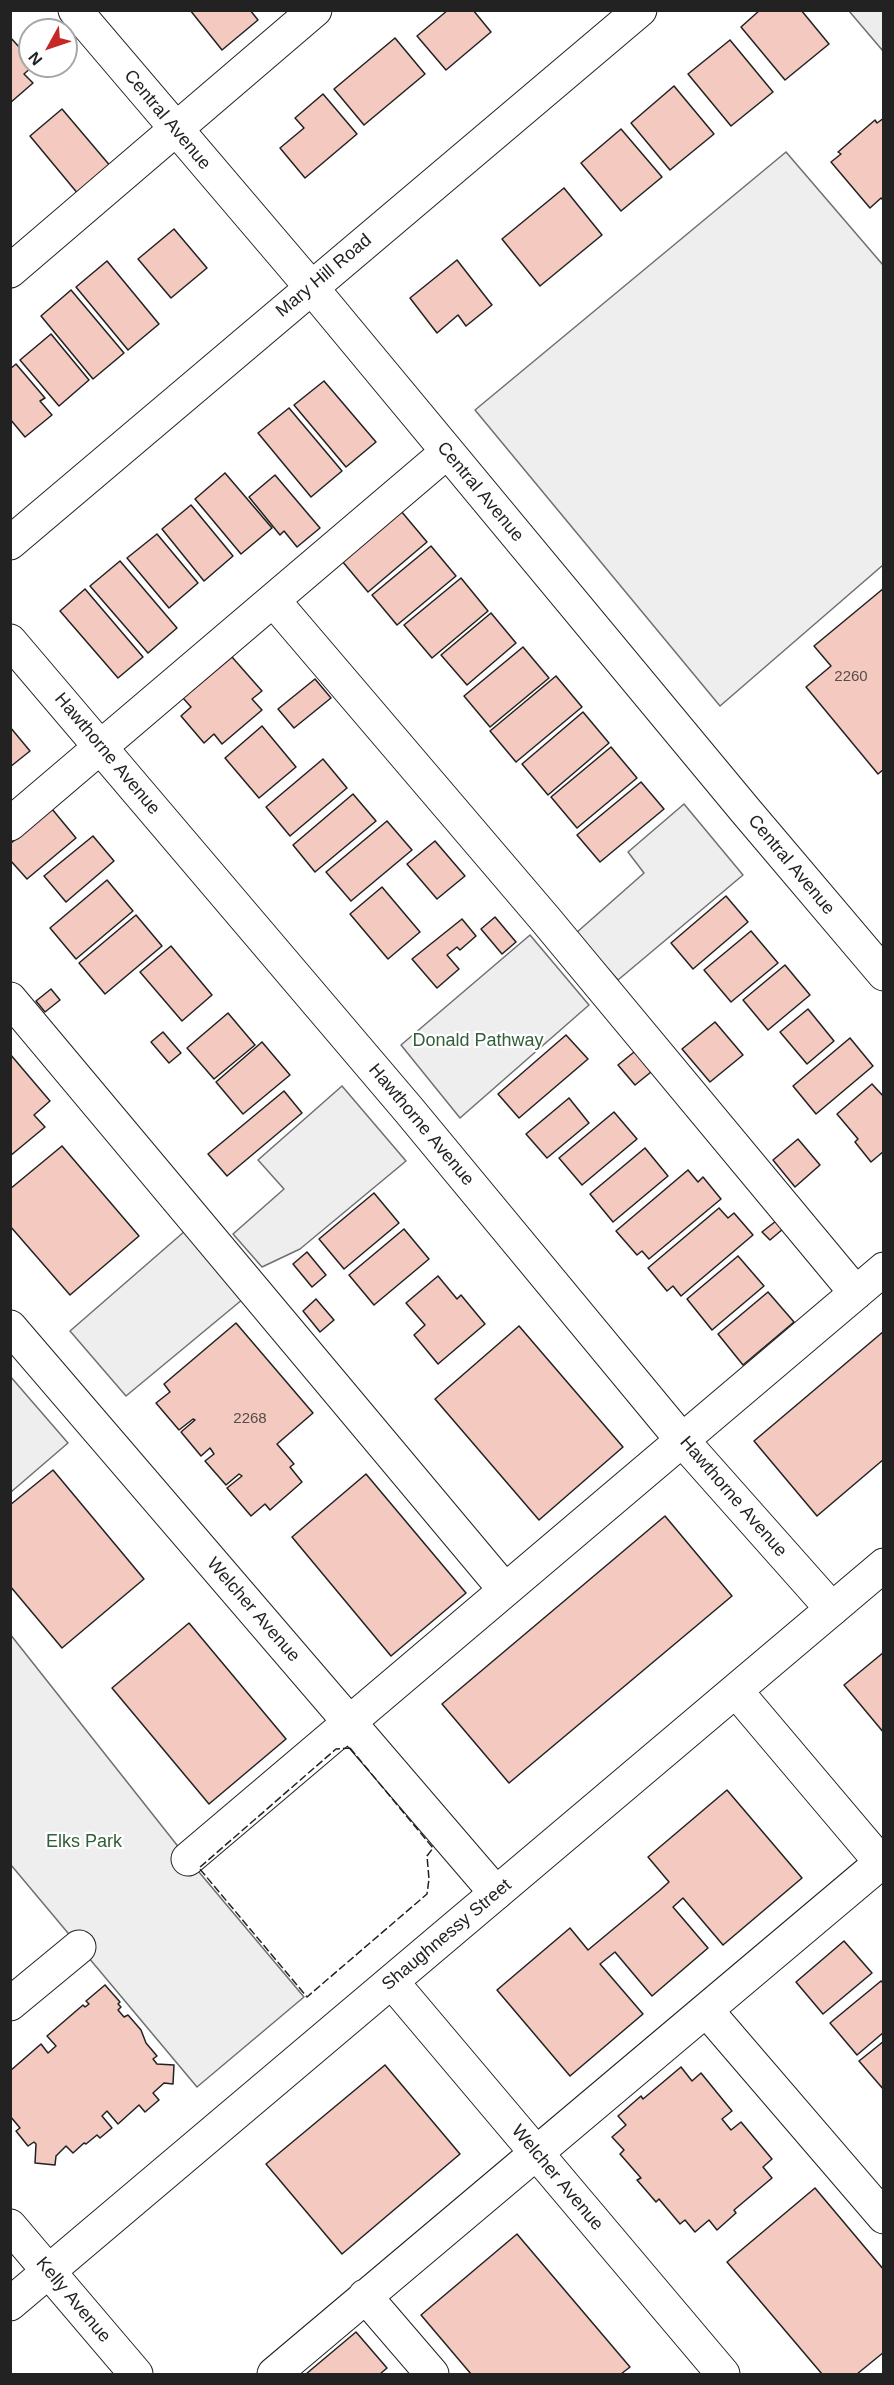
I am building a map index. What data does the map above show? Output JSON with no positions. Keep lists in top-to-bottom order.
{
  "streets": {
    "street": [
      "Central Avenue",
      "Mary Hill Road",
      "Hawthorne Avenue",
      "Welcher Avenue",
      "Shaughnessy Street",
      "Kelly Avenue"
    ]
  },
  "crossings": [
    ["Central Avenue", "Mary Hill Road"],
    ["Hawthorne Avenue", "Shaughnessy Street"],
    ["Welcher Avenue", "Shaughnessy Street"],
    ["Shaughnessy Street", "Kelly Avenue"]
  ],
  "parks": ["Donald Pathway", "Elks Park"],
  "house_numbers": ["2260", "2268"],
  "north": "bottom left"
}
